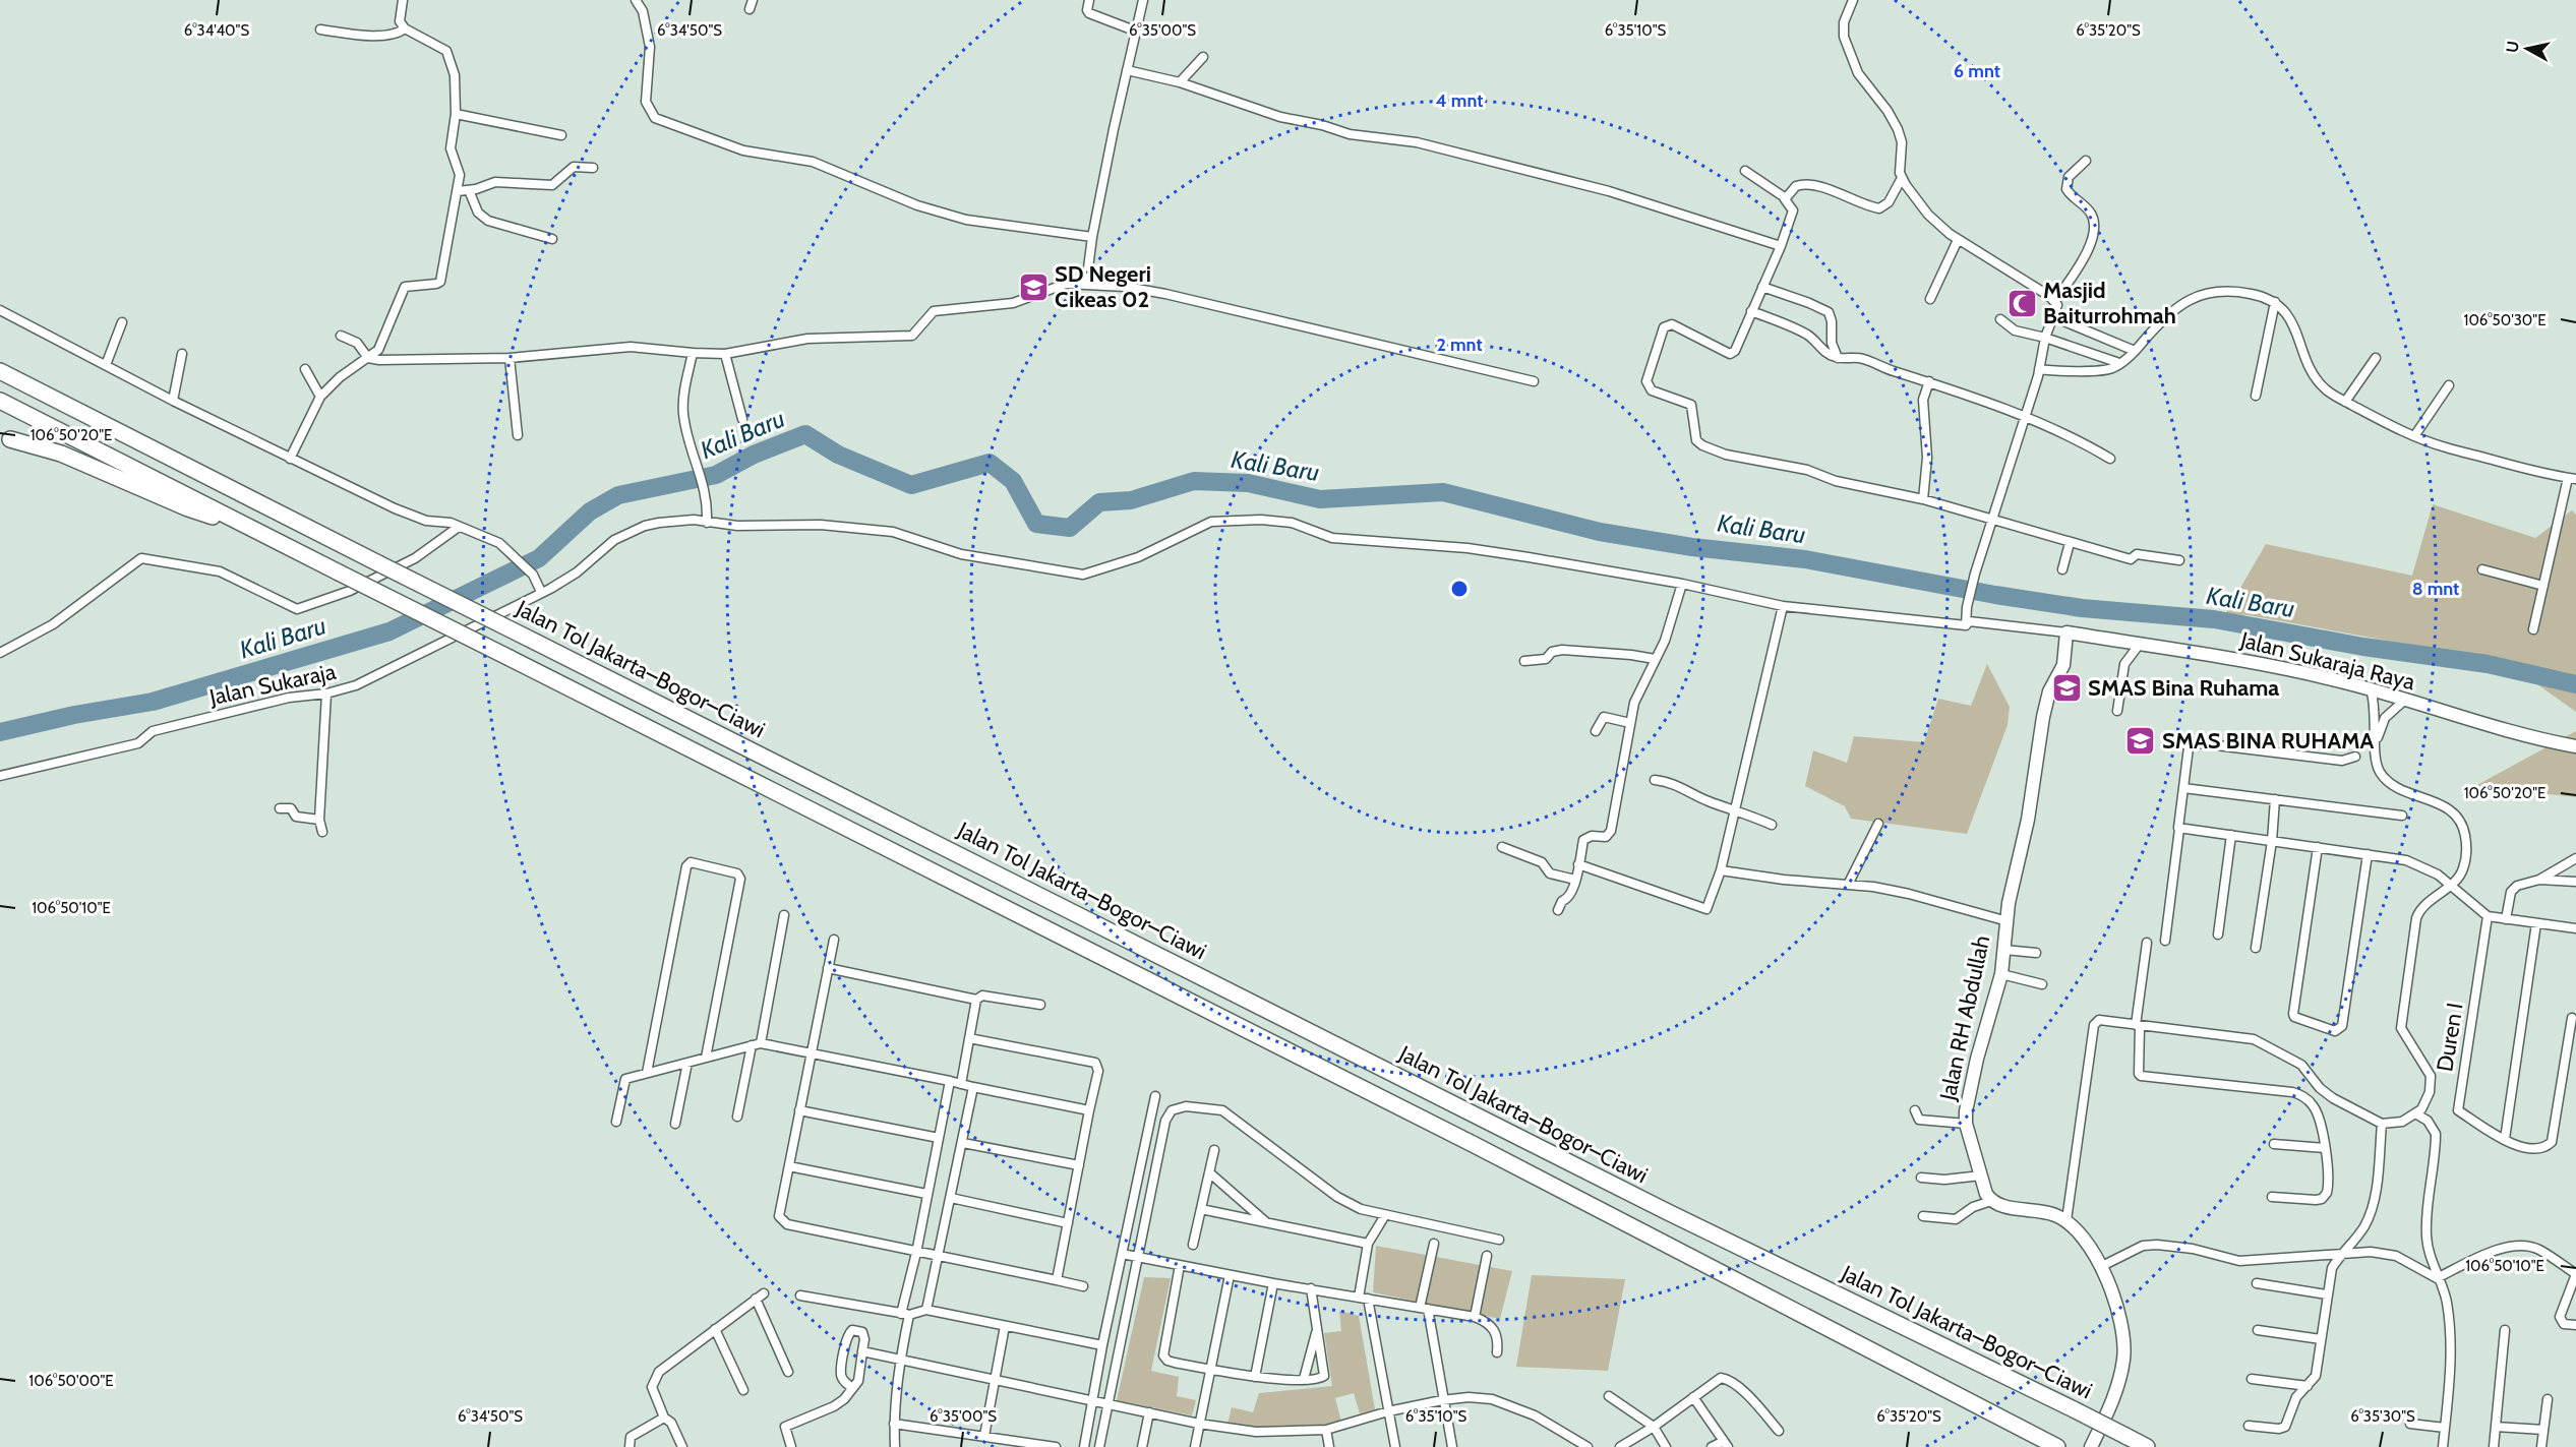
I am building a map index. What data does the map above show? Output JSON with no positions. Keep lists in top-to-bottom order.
{
  "streets": {
    "highway": ["Jalan Tol Jakarta–Bogor–Ciawi"],
    "street": [
      "Jalan Sukaraja Raya",
      "Jalan Sukaraja",
      "Jalan RH Abdullah",
      "Duren I"
    ]
  },
  "crossings": [
    ["Jalan Sukaraja Raya", "Jalan Sukaraja"],
    ["Jalan Sukaraja Raya", "Jalan RH Abdullah"],
    ["Jalan Sukaraja", "Jalan RH Abdullah"]
  ],
  "water": ["Kali Baru"],
  "places": {
    "school or university": ["SD Negeri Cikeas 02", "SMAS Bina Ruhama", "SMAS BINA RUHAMA"],
    "mosque": ["Masjid Baiturrohmah"]
  },
  "north": "left",
  "coordinates": [
    "6°34'40\"S",
    "6°34'50\"S",
    "6°35'00\"S",
    "6°35'10\"S",
    "6°35'20\"S",
    "106°50'30\"E",
    "106°50'20\"E",
    "106°50'10\"E",
    "106°50'00\"E",
    "6°35'30\"S"
  ],
  "rings": [
    "6 mnt",
    "4 mnt",
    "2 mnt",
    "8 mnt"
  ]
}
